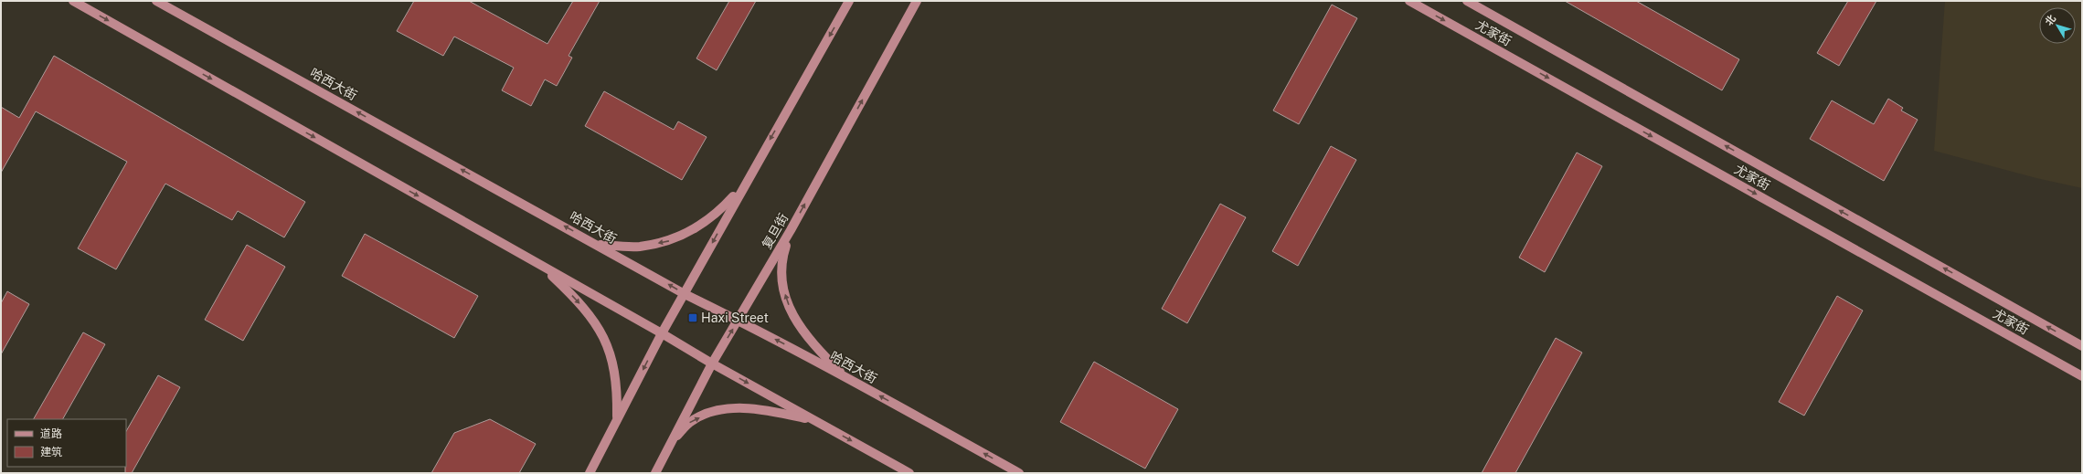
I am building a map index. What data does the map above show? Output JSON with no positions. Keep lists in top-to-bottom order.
{
  "streets": {
    "main road": ["尤家街", "哈西大街", "复旦街"]
  },
  "crossings": [
    ["哈西大街", "复旦街"]
  ],
  "places": {
    "transit": ["Haxi Street"]
  },
  "legend": ["道路", "建筑"],
  "north": "top left"
}
